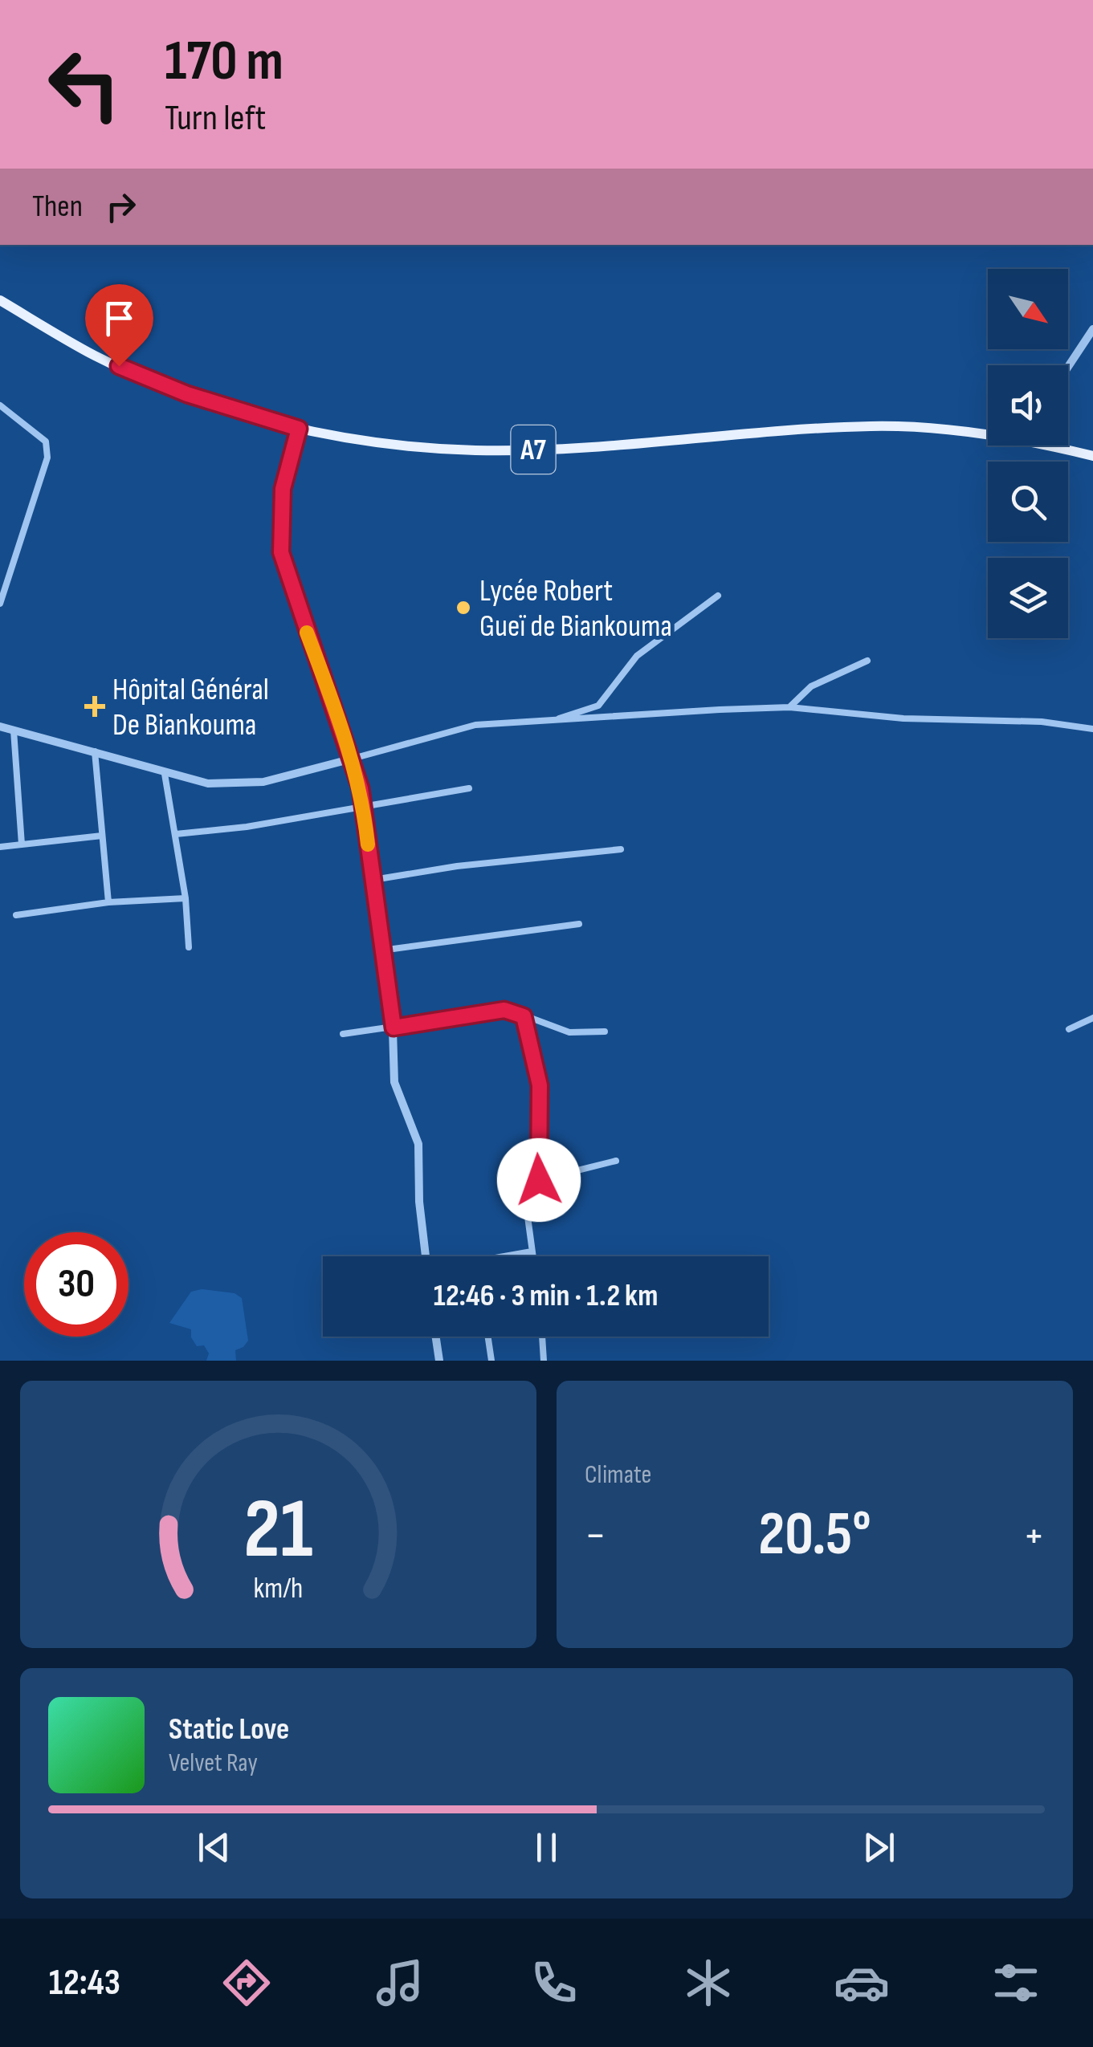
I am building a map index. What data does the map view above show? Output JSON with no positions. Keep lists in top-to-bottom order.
{
  "streets": {
    "main road": ["A7"]
  },
  "places": {
    "other": ["Lycée Robert Gueï de Biankouma"],
    "health": ["Hôpital Général De Biankouma"]
  },
  "north": "bottom right",
  "page": {
    "turn": ["170 m", "Turn left"],
    "then": "Then",
    "limit": "30",
    "trip": "12:46 · 3 min · 1.2 km",
    "tile": "Climate",
    "heat": ["−", "20.5°", "+"],
    "song": ["Static Love", "Velvet Ray"],
    "tabs": "12:43",
    "gauge": ["21", "km/h"]
  }
}
